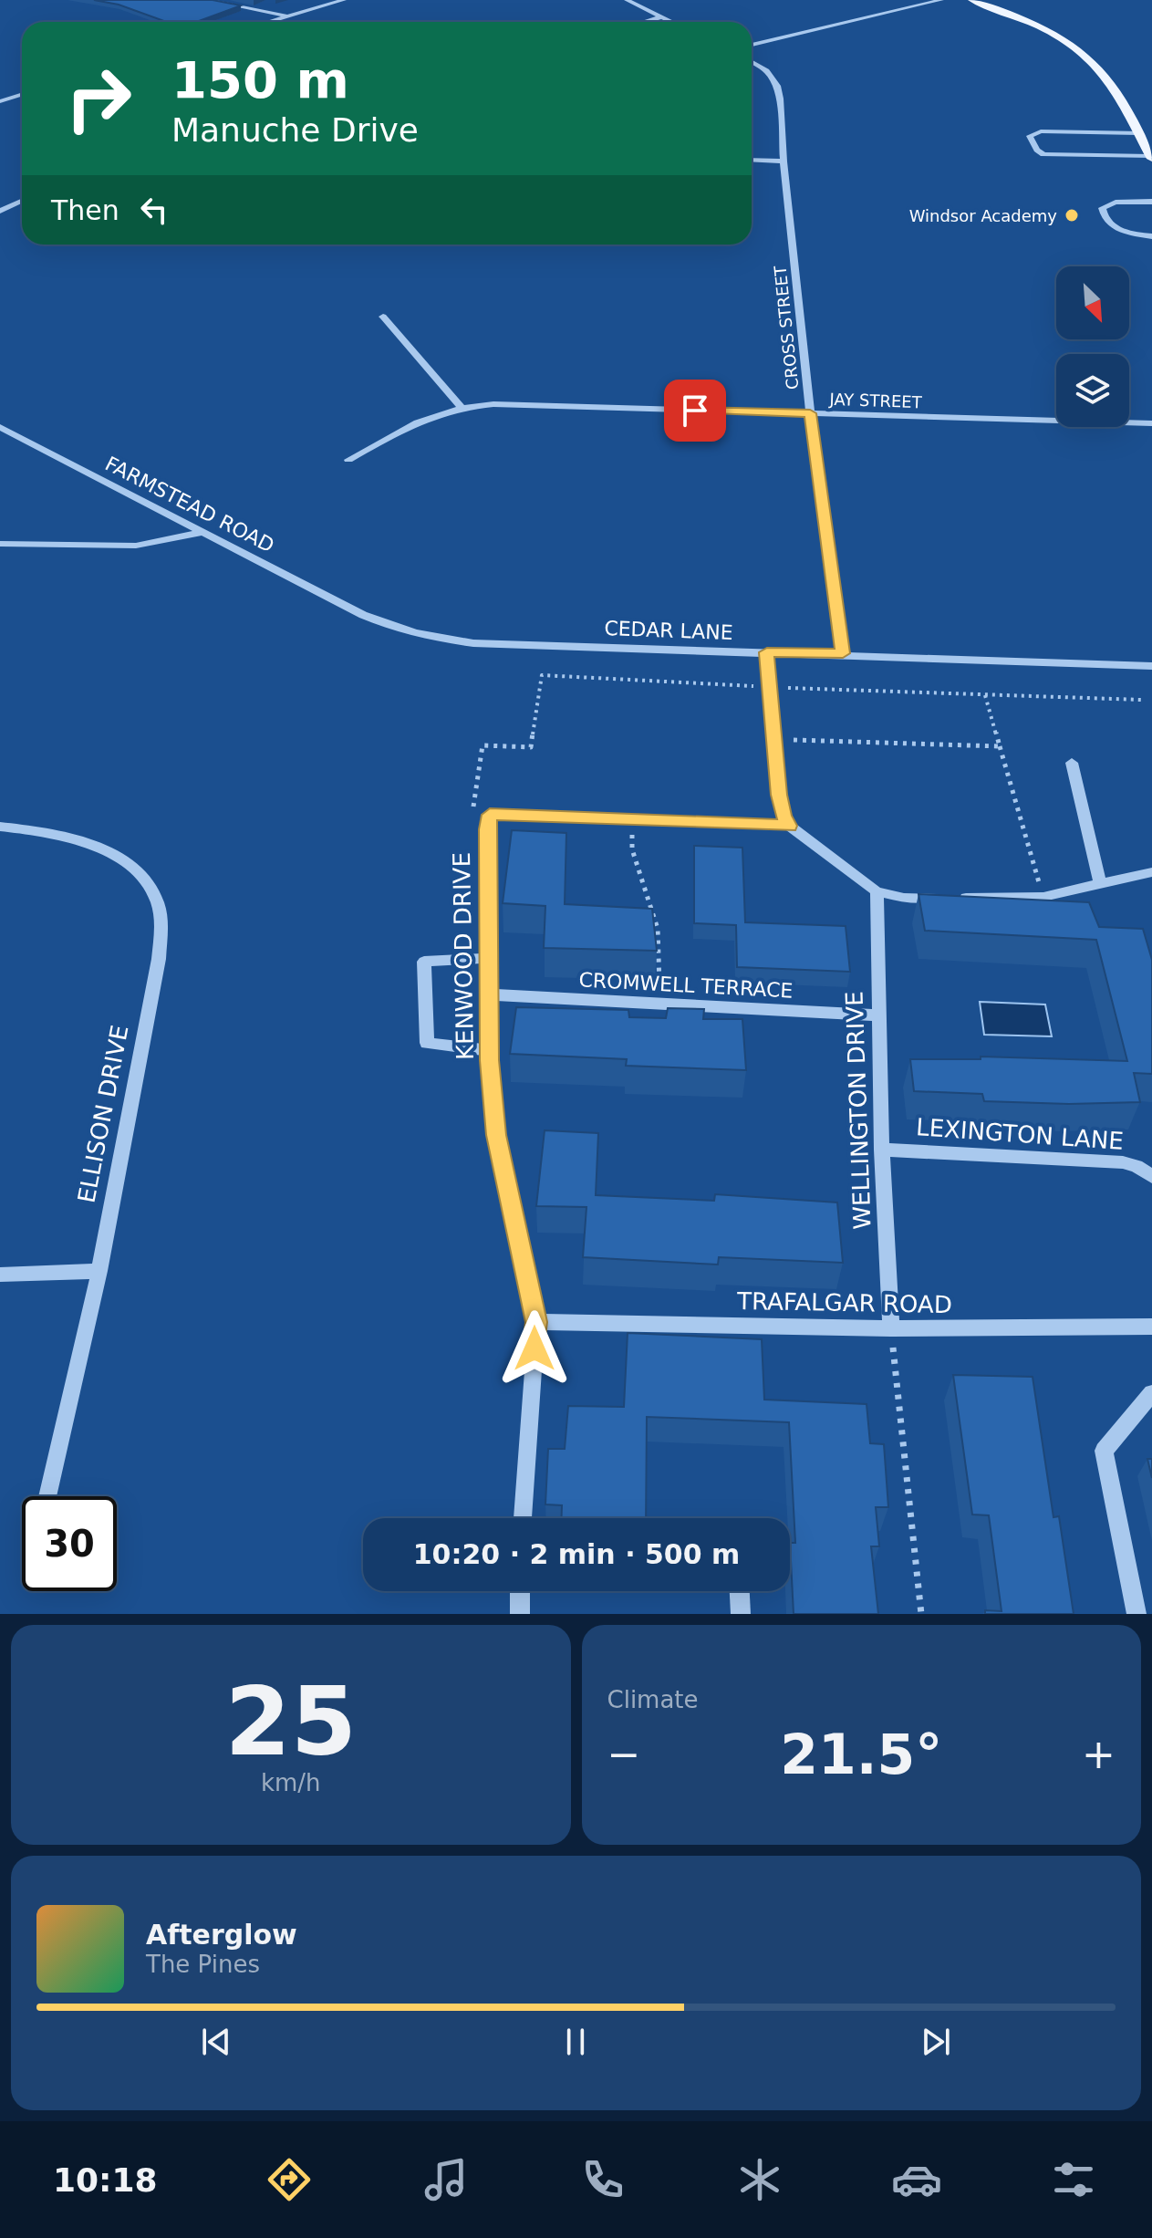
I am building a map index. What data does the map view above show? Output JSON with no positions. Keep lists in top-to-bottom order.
{
  "streets": {
    "street": [
      "CROSS STREET",
      "JAY STREET",
      "FARMSTEAD ROAD",
      "CEDAR LANE",
      "KENWOOD DRIVE",
      "CROMWELL TERRACE",
      "WELLINGTON DRIVE",
      "ELLISON DRIVE",
      "LEXINGTON LANE",
      "TRAFALGAR ROAD"
    ]
  },
  "crossings": [
    ["CROSS STREET", "JAY STREET"],
    ["CROSS STREET", "CEDAR LANE"],
    ["FARMSTEAD ROAD", "CEDAR LANE"],
    ["KENWOOD DRIVE", "CROMWELL TERRACE"],
    ["KENWOOD DRIVE", "TRAFALGAR ROAD"],
    ["CROMWELL TERRACE", "WELLINGTON DRIVE"],
    ["WELLINGTON DRIVE", "LEXINGTON LANE"],
    ["WELLINGTON DRIVE", "TRAFALGAR ROAD"]
  ],
  "places": ["Windsor Academy"],
  "north": "bottom right",
  "page": {
    "turn": ["150 m", "Manuche Drive"],
    "then": "Then",
    "limit": "30",
    "trip": "10:20 · 2 min · 500 m",
    "tile": [
      ["25", "km/h"],
      "Climate"
    ],
    "heat": ["−", "21.5°", "+"],
    "song": ["Afterglow", "The Pines"],
    "tabs": "10:18"
  }
}
